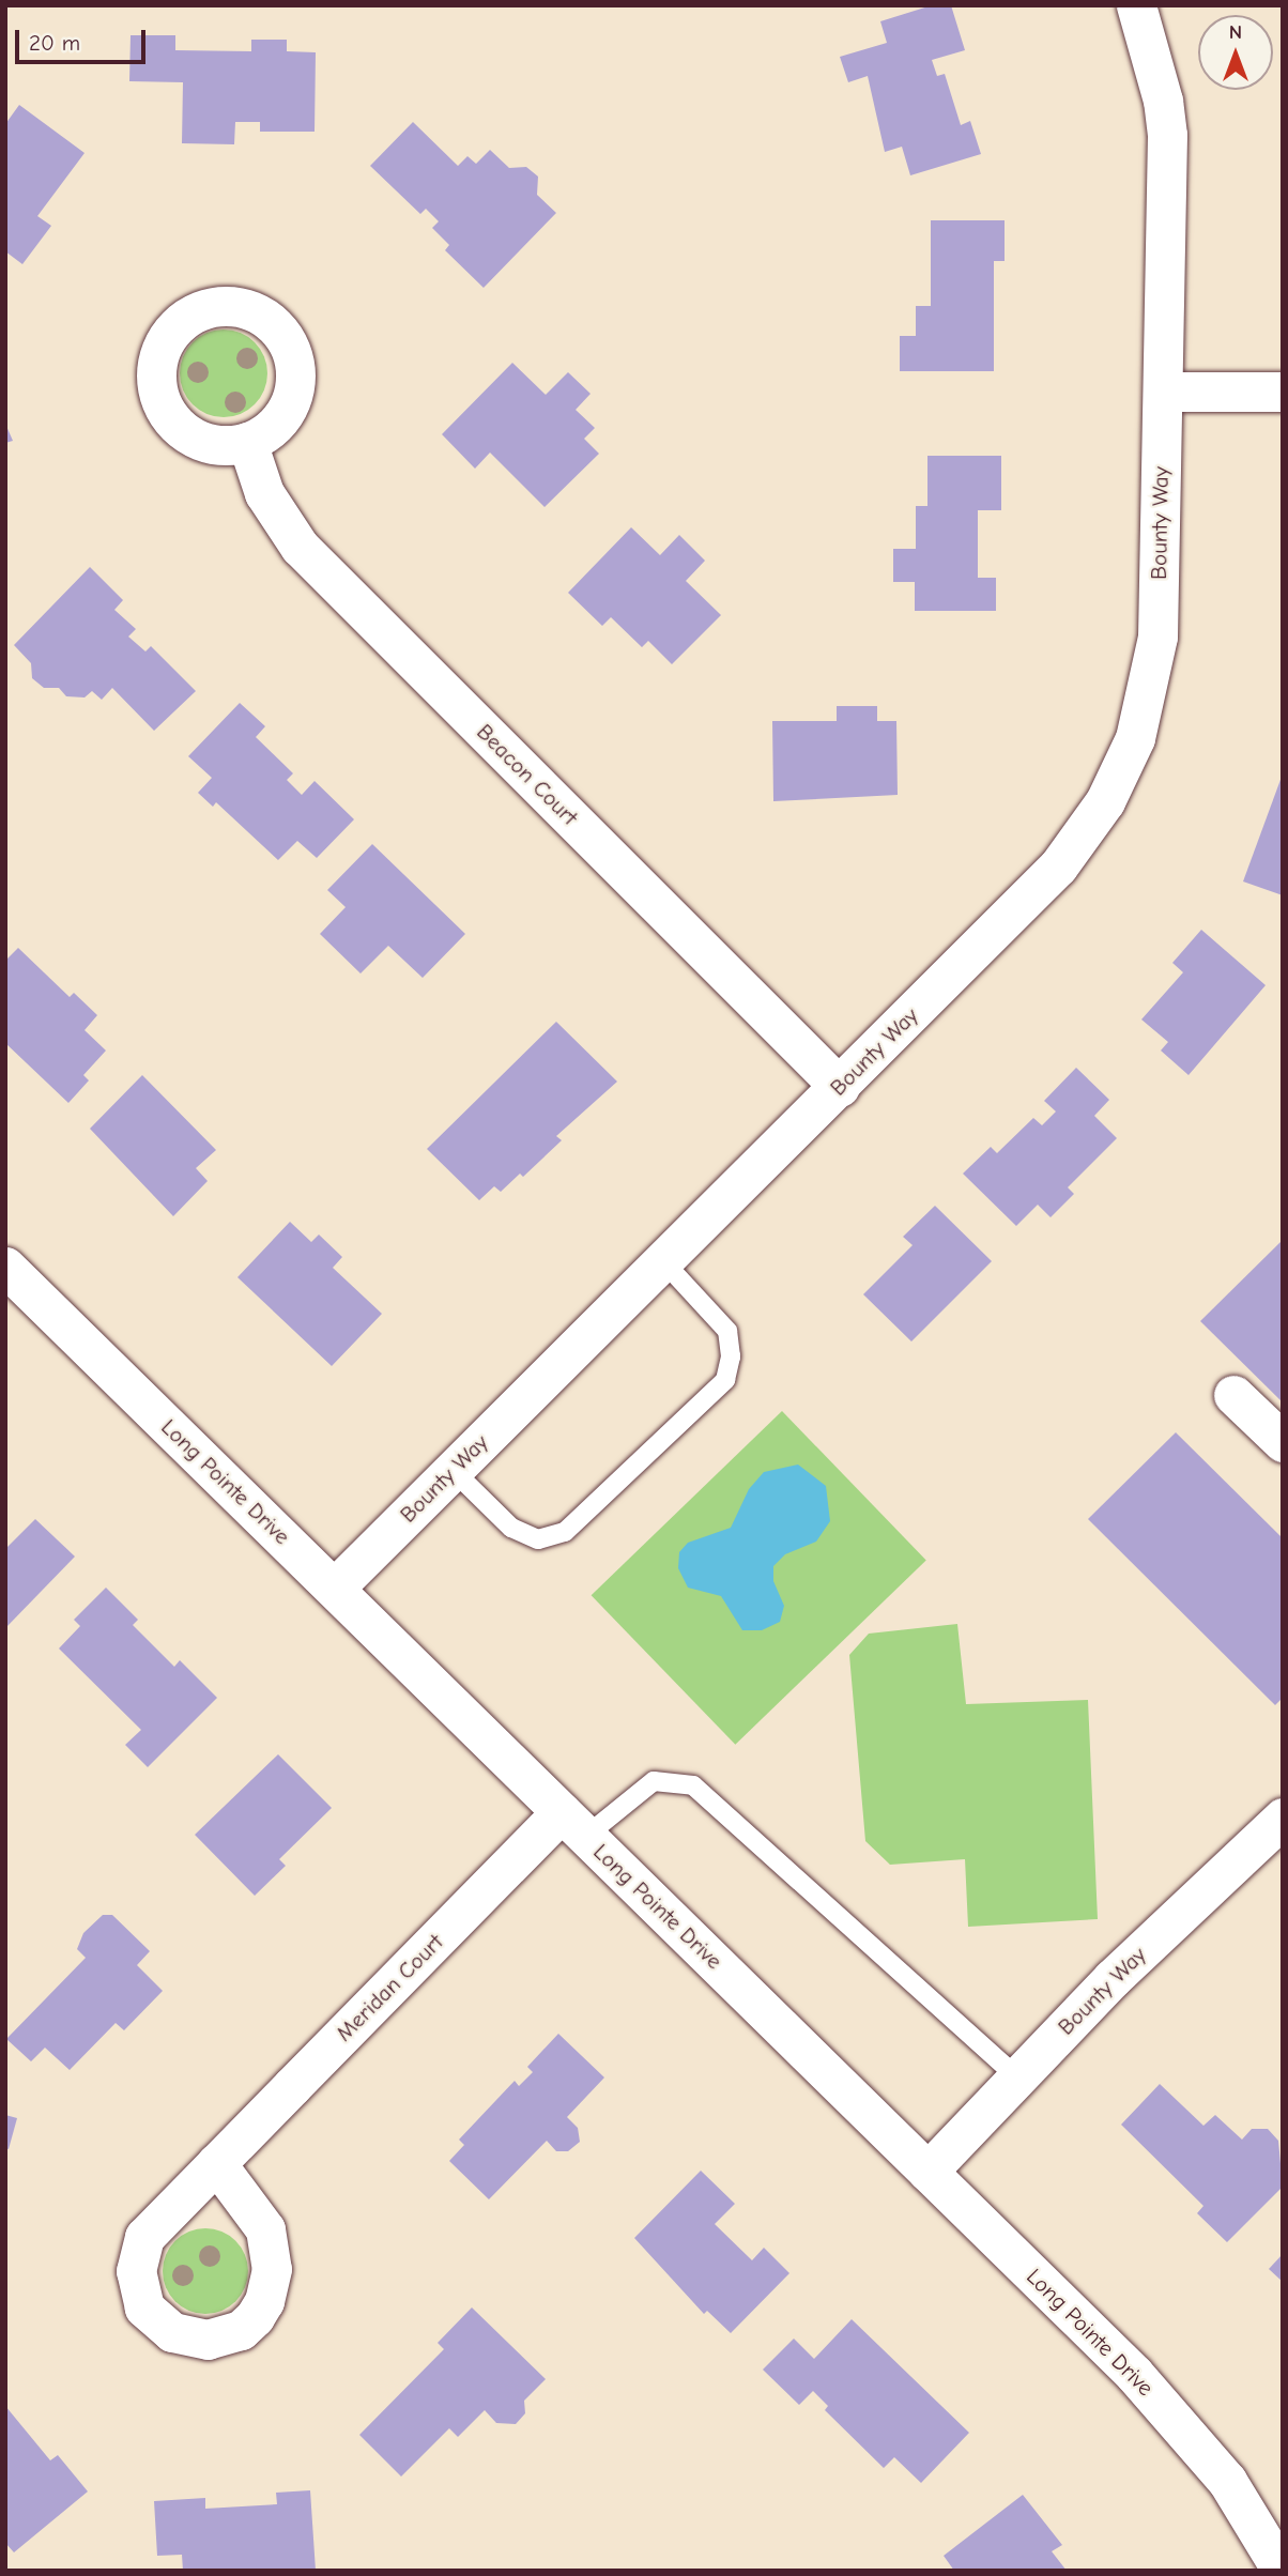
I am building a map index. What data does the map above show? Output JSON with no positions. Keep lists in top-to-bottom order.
{
  "streets": {
    "street": [
      "Bounty Way",
      "Beacon Court",
      "Long Pointe Drive",
      "Meridan Court"
    ]
  },
  "crossings": [
    ["Bounty Way", "Beacon Court"],
    ["Bounty Way", "Long Pointe Drive"],
    ["Long Pointe Drive", "Meridan Court"]
  ],
  "scale_bar": "20 m",
  "north": "top"
}
